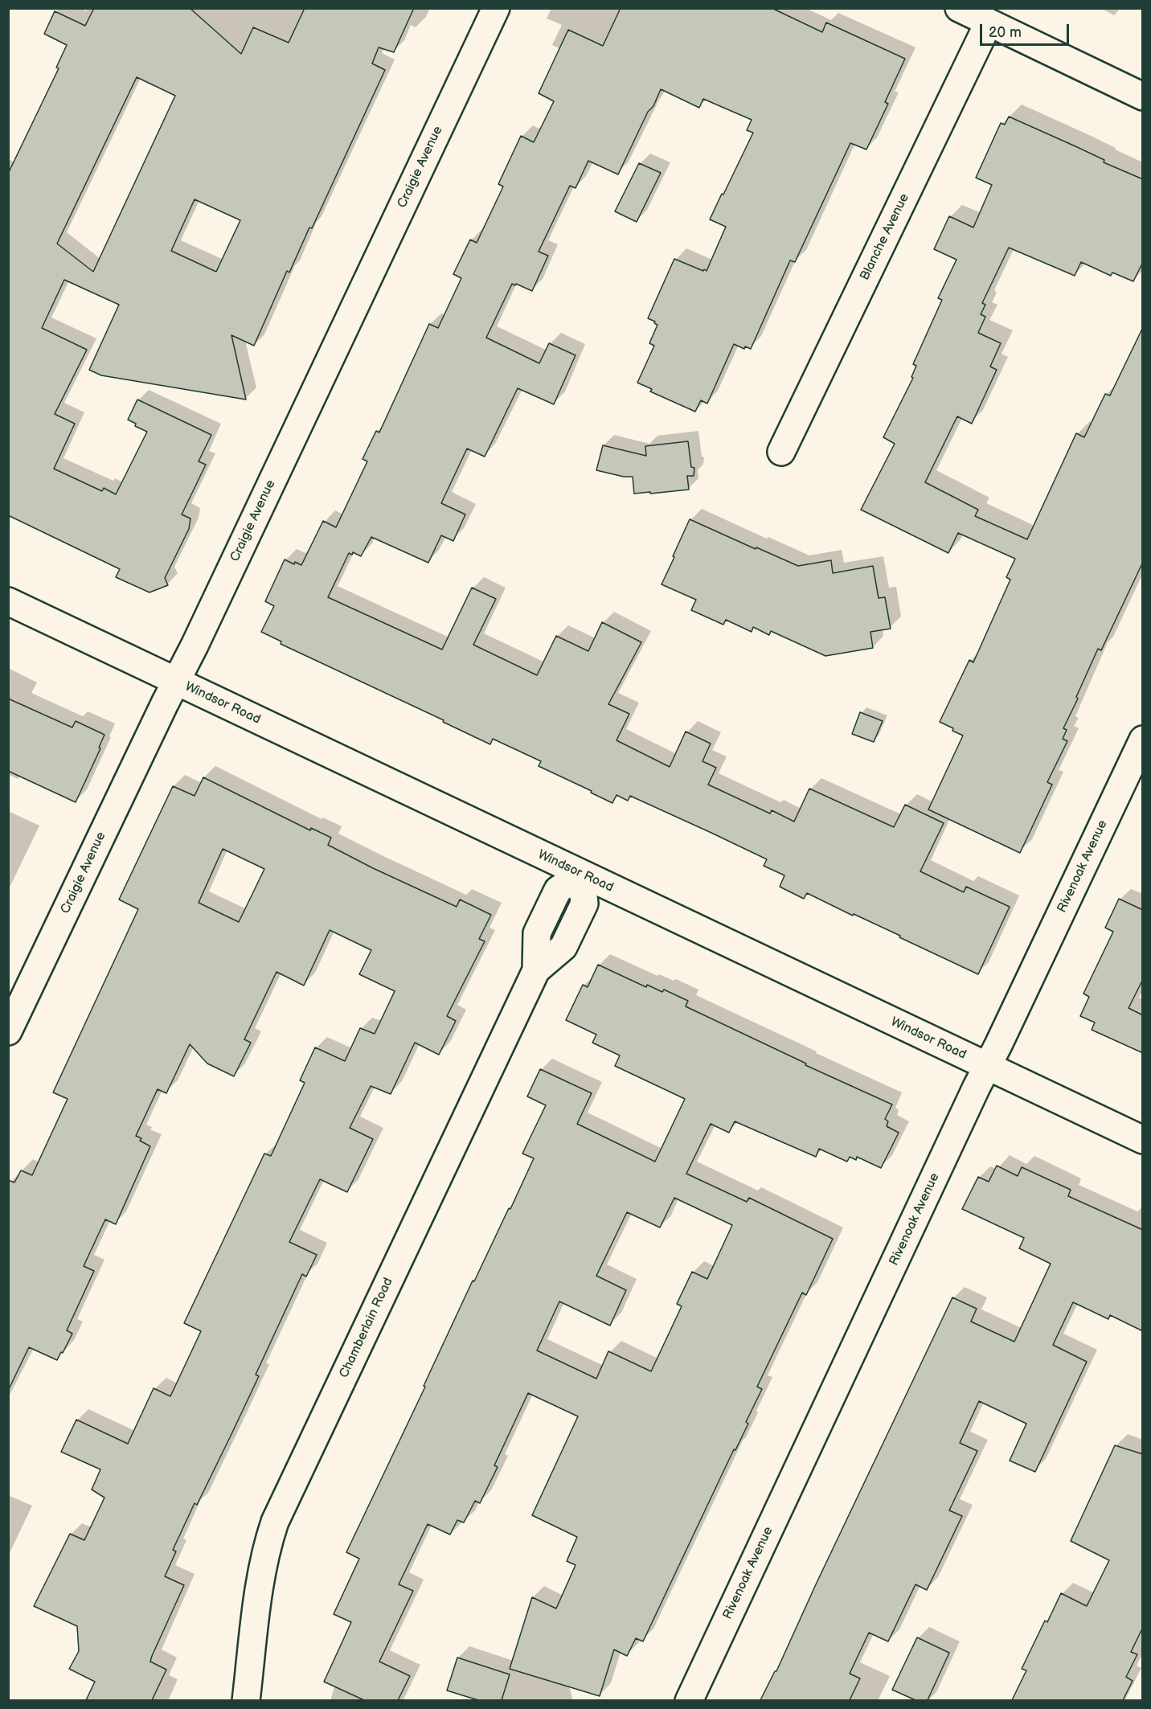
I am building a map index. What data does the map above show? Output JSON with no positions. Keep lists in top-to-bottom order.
{
  "streets": {
    "street": [
      "Craigie Avenue",
      "Blanche Avenue",
      "Windsor Road",
      "Rivenoak Avenue",
      "Chamberlain Road"
    ]
  },
  "crossings": [
    ["Craigie Avenue", "Windsor Road"],
    ["Windsor Road", "Rivenoak Avenue"],
    ["Windsor Road", "Chamberlain Road"]
  ],
  "scale_bar": "20 m"
}
